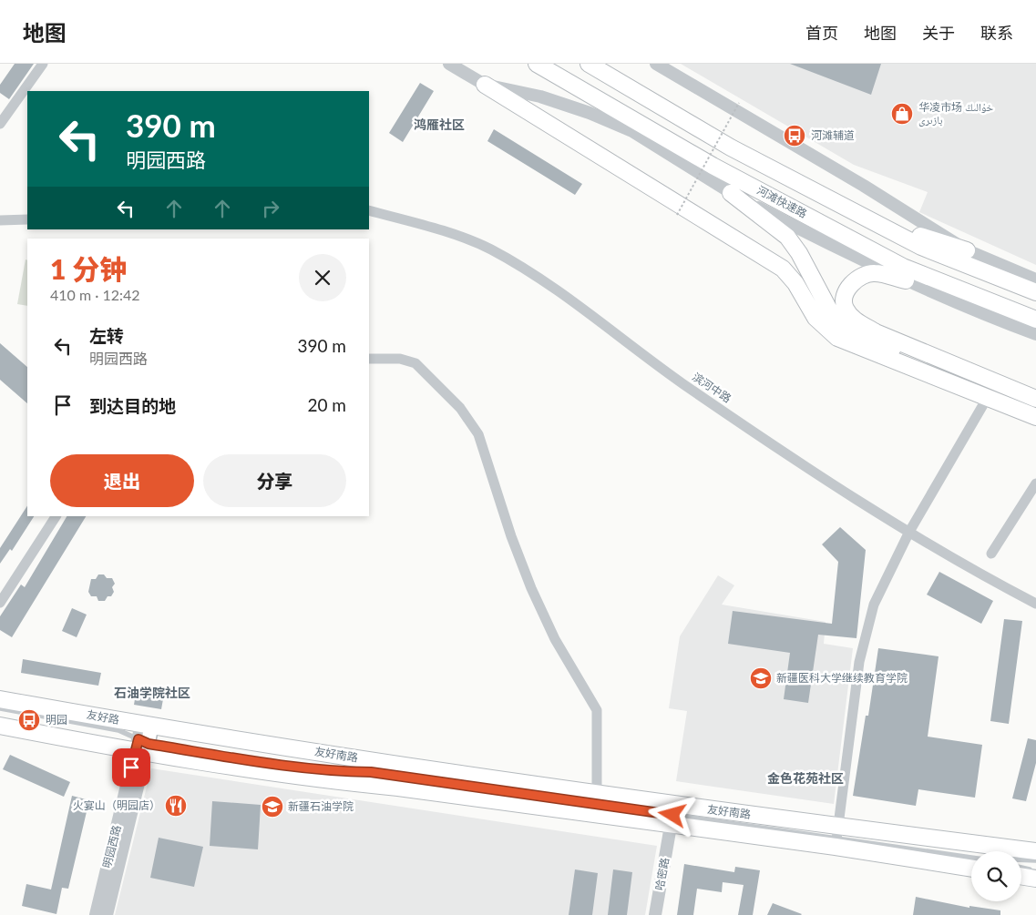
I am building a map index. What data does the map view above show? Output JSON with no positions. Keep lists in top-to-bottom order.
{
  "streets": {
    "main road": ["河滩快速路", "友好路", "友好南路"],
    "street": ["滨河中路", "明园西路", "哈密路"]
  },
  "crossings": [
    ["友好路", "友好南路"],
    ["友好路", "明园西路"],
    ["友好南路", "明园西路"],
    ["友好南路", "哈密路"]
  ],
  "districts": ["鸿雁社区", "石油学院社区", "金色花苑社区"],
  "places": {
    "shop": ["华凌市场 خۇالىڭ بازىرى"],
    "bus stop": ["河滩辅道", "明园"],
    "school or university": ["新疆医科大学继续教育学院", "新疆石油学院"],
    "restaurant": ["火宴山（明园店）"]
  },
  "page": {
    "header": "地图",
    "nav": [
      "首页",
      "地图",
      "关于",
      "联系"
    ],
    "turn": ["390 m", "明园西路"],
    "heading": ["1 分钟", "410 m · 12:42"],
    "list": [
      {
        "name": "左转",
        "note": "明园西路",
        "value": "390 m"
      },
      {
        "name": "到达目的地",
        "value": "20 m"
      }
    ],
    "buttons": ["退出", "分享"]
  }
}
